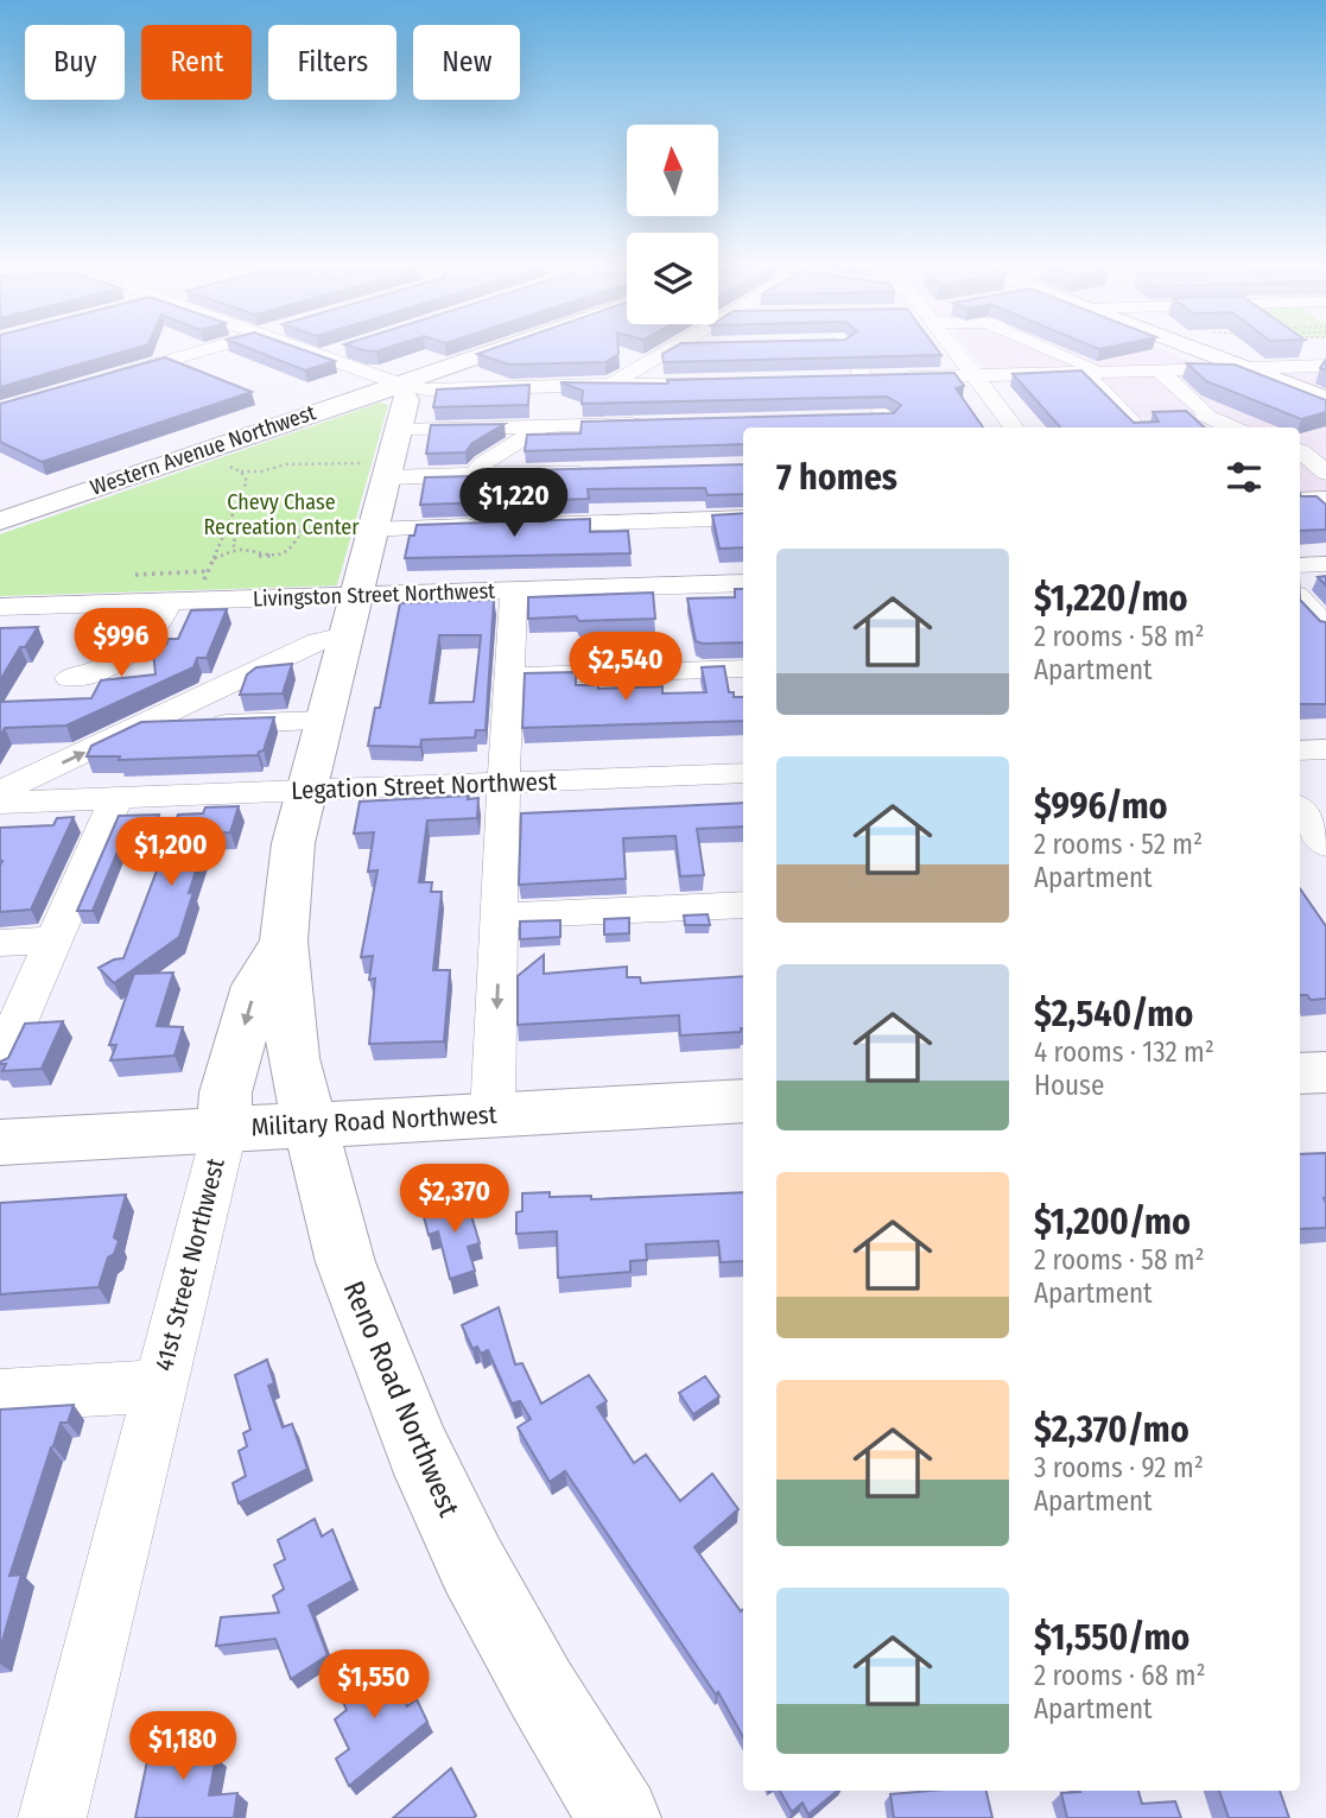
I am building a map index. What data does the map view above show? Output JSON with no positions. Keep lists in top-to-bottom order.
{
  "streets": {
    "main road": [
      "Western Avenue Northwest",
      "Military Road Northwest",
      "41st Street Northwest",
      "Reno Road Northwest"
    ],
    "street": ["Livingston Street Northwest", "Legation Street Northwest"]
  },
  "crossings": [
    ["Western Avenue Northwest", "41st Street Northwest"],
    ["Livingston Street Northwest", "41st Street Northwest"],
    ["Legation Street Northwest", "41st Street Northwest"],
    ["Military Road Northwest", "41st Street Northwest"],
    ["Military Road Northwest", "Reno Road Northwest"],
    ["41st Street Northwest", "Reno Road Northwest"]
  ],
  "parks": ["Chevy Chase Recreation Center"],
  "north": "top",
  "page": {
    "chip": [
      "Buy",
      "Rent",
      "Filters",
      "New"
    ],
    "heading": "7 homes",
    "price": [
      "$1,220",
      "$996",
      "$2,540",
      "$1,200",
      "$2,370",
      "$1,550",
      "$1,180"
    ],
    "list": [
      {
        "name": "$1,220/mo",
        "note": "2 rooms · 58 m² · Apartment"
      },
      {
        "name": "$996/mo",
        "note": "2 rooms · 52 m² · Apartment"
      },
      {
        "name": "$2,540/mo",
        "note": "4 rooms · 132 m² · House"
      },
      {
        "name": "$1,200/mo",
        "note": "2 rooms · 58 m² · Apartment"
      },
      {
        "name": "$2,370/mo",
        "note": "3 rooms · 92 m² · Apartment"
      },
      {
        "name": "$1,550/mo",
        "note": "2 rooms · 68 m² · Apartment"
      }
    ]
  }
}
